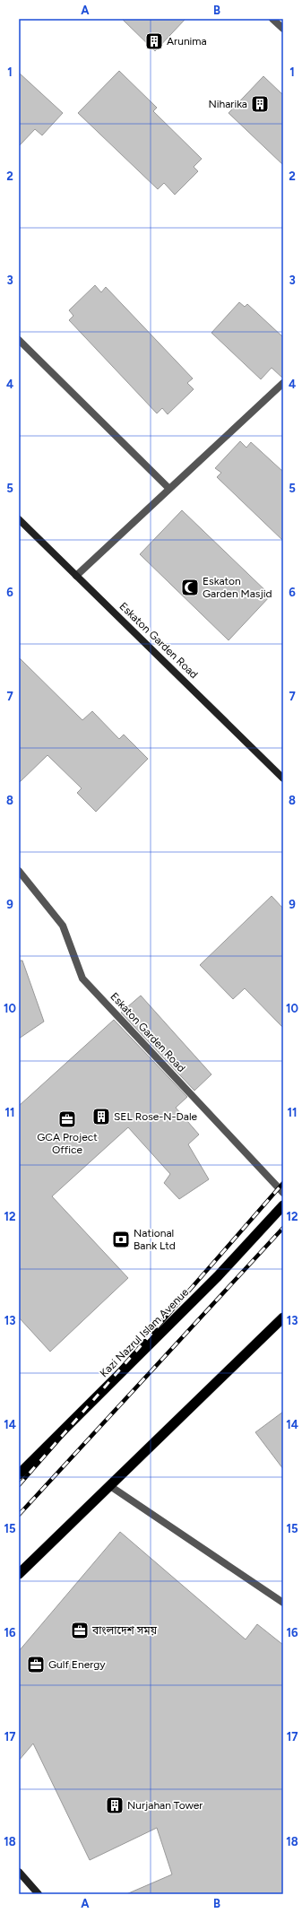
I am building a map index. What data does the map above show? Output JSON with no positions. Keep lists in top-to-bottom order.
{
  "streets": {
    "highway": ["Kazi Nazrul Islam Avenue"],
    "main road": ["Eskaton Garden Road"]
  },
  "places": {
    "building": [
      "Arunima",
      "Niharika",
      "SEL Rose-N-Dale",
      "Nurjahan Tower"
    ],
    "mosque": ["Eskaton Garden Masjid"],
    "office": ["GCA Project Office", "বাংলাদেশ সময়", "Gulf Energy"],
    "bank": ["National Bank Ltd"]
  },
  "grid": {
    "columns": ["A", "B"],
    "rows": [
      "1",
      "2",
      "3",
      "4",
      "5",
      "6",
      "7",
      "8",
      "9",
      "10",
      "11",
      "12",
      "13",
      "14",
      "15",
      "16",
      "17",
      "18"
    ]
  }
}
